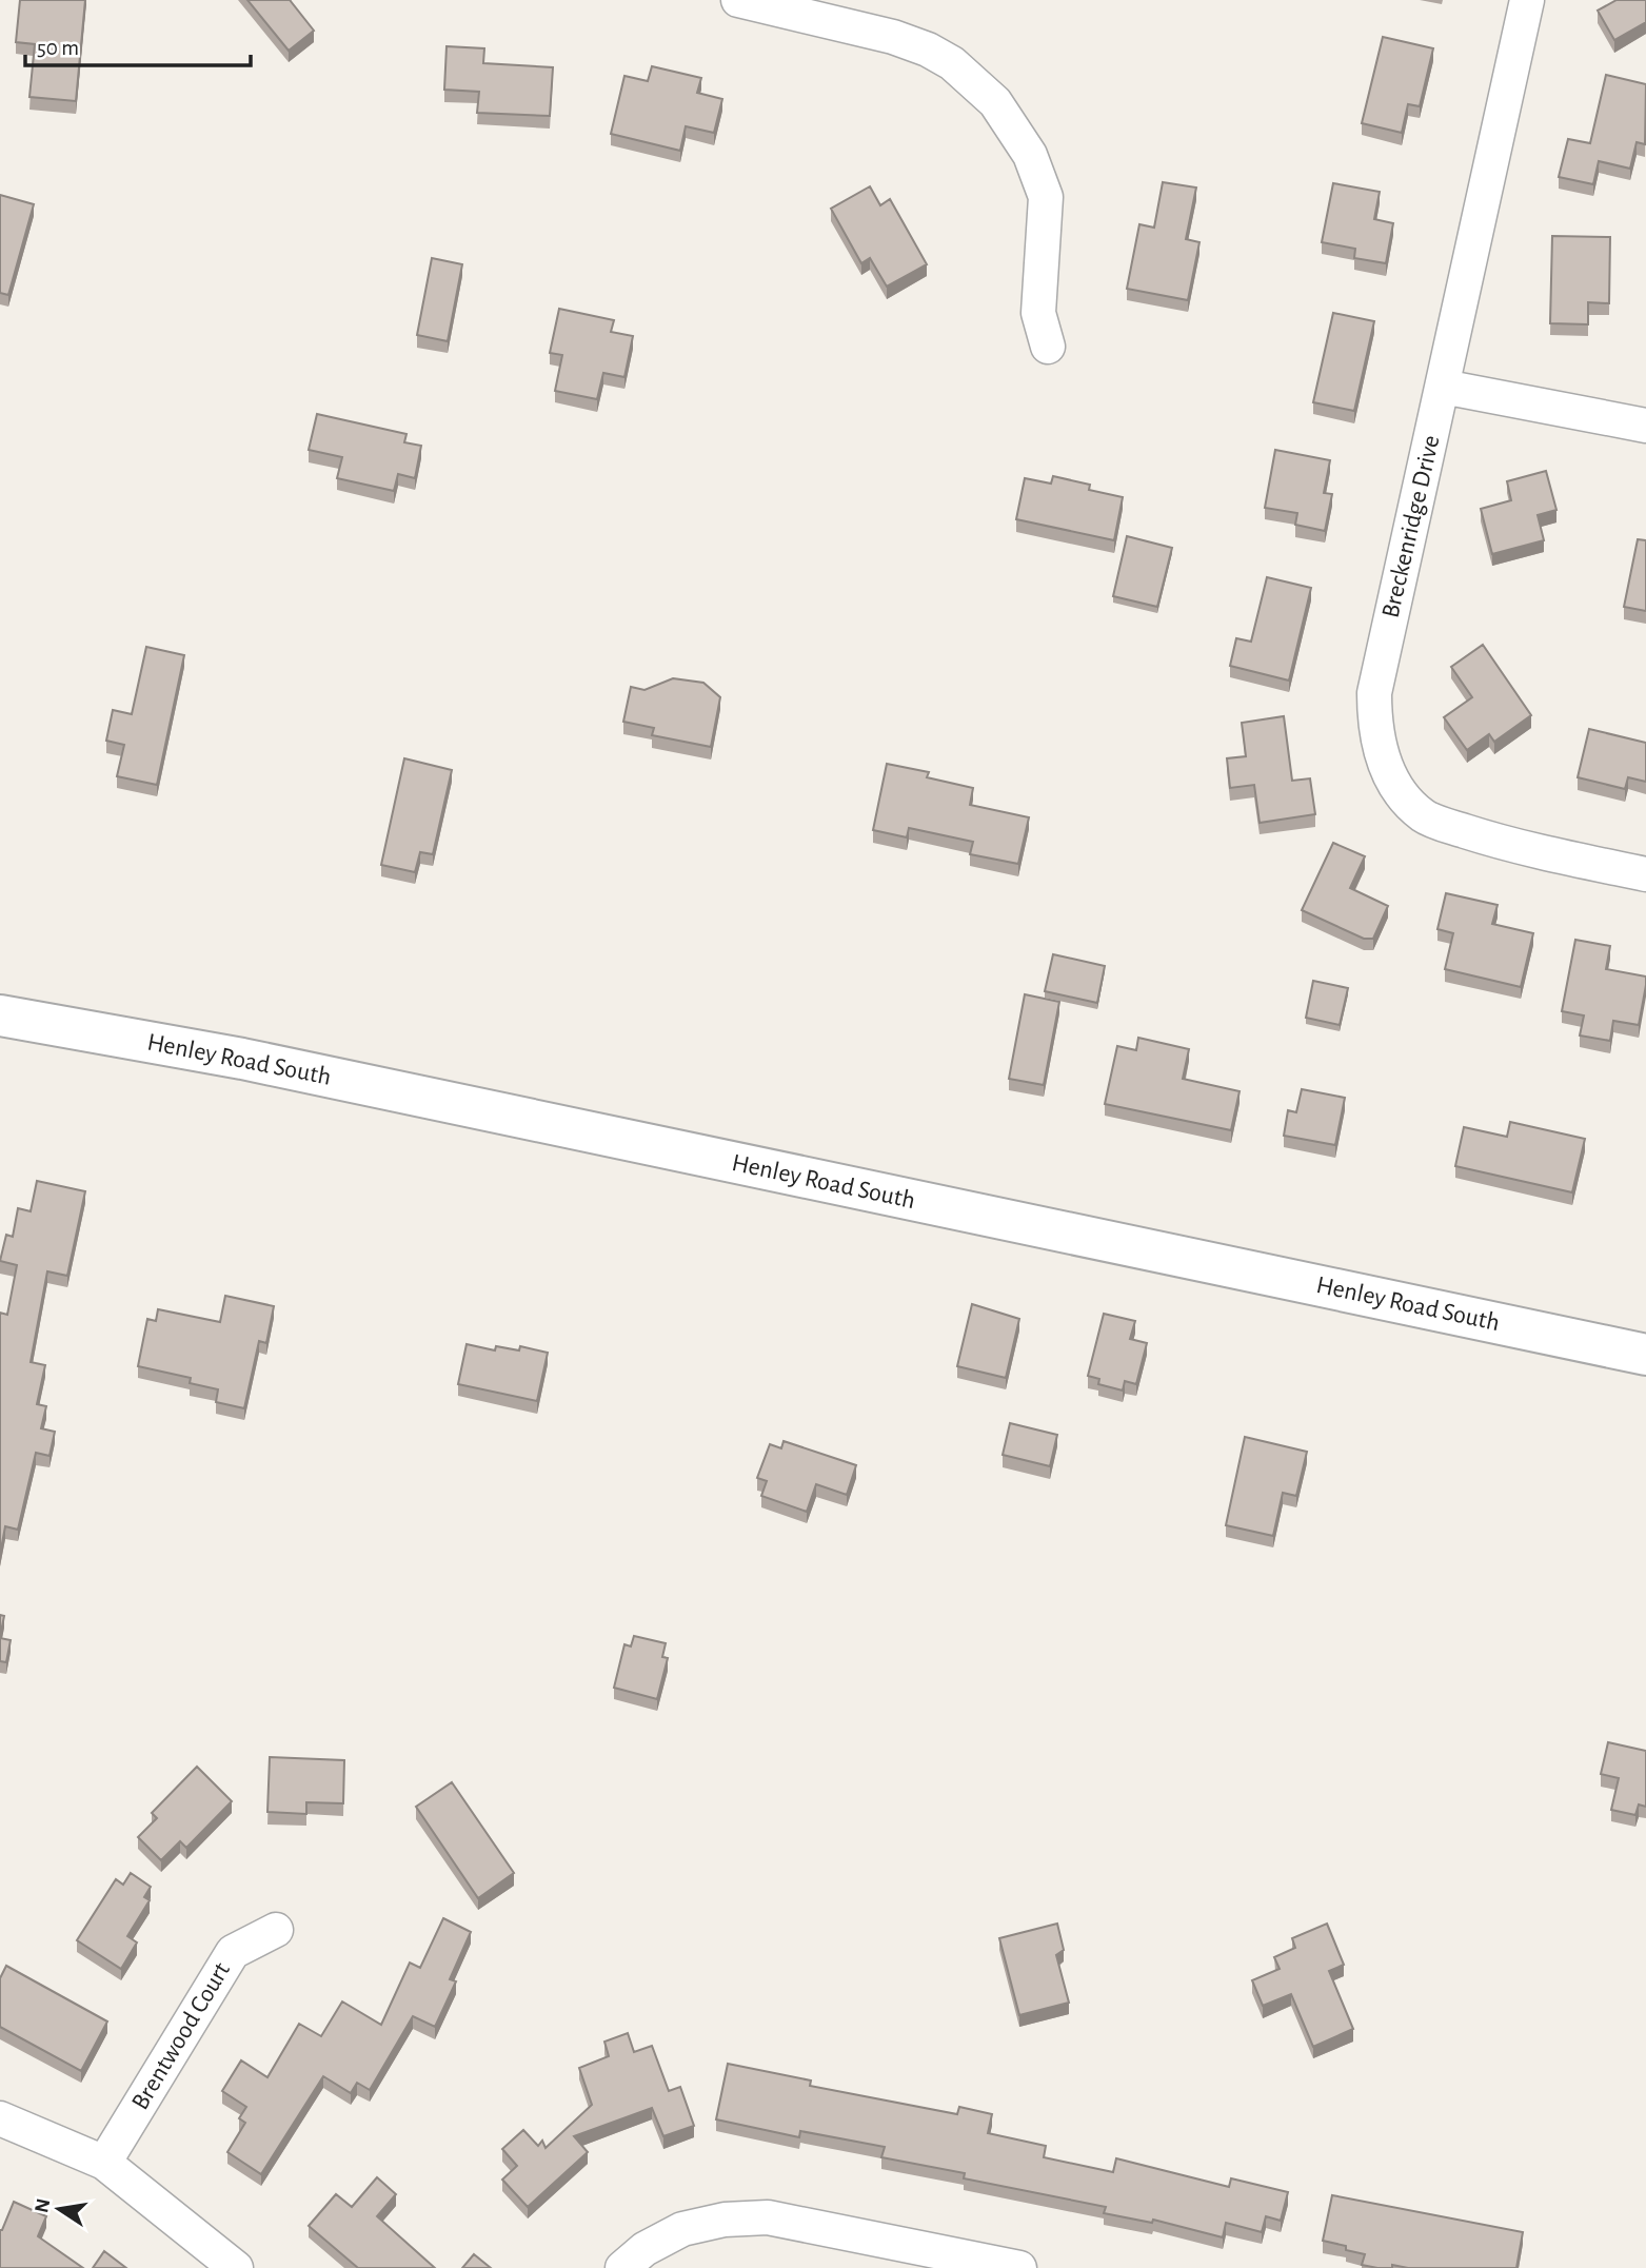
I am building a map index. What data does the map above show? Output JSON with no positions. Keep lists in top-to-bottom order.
{
  "streets": {
    "street": ["Breckenridge Drive", "Henley Road South", "Brentwood Court"]
  },
  "scale_bar": "50 m",
  "north": "left"
}
